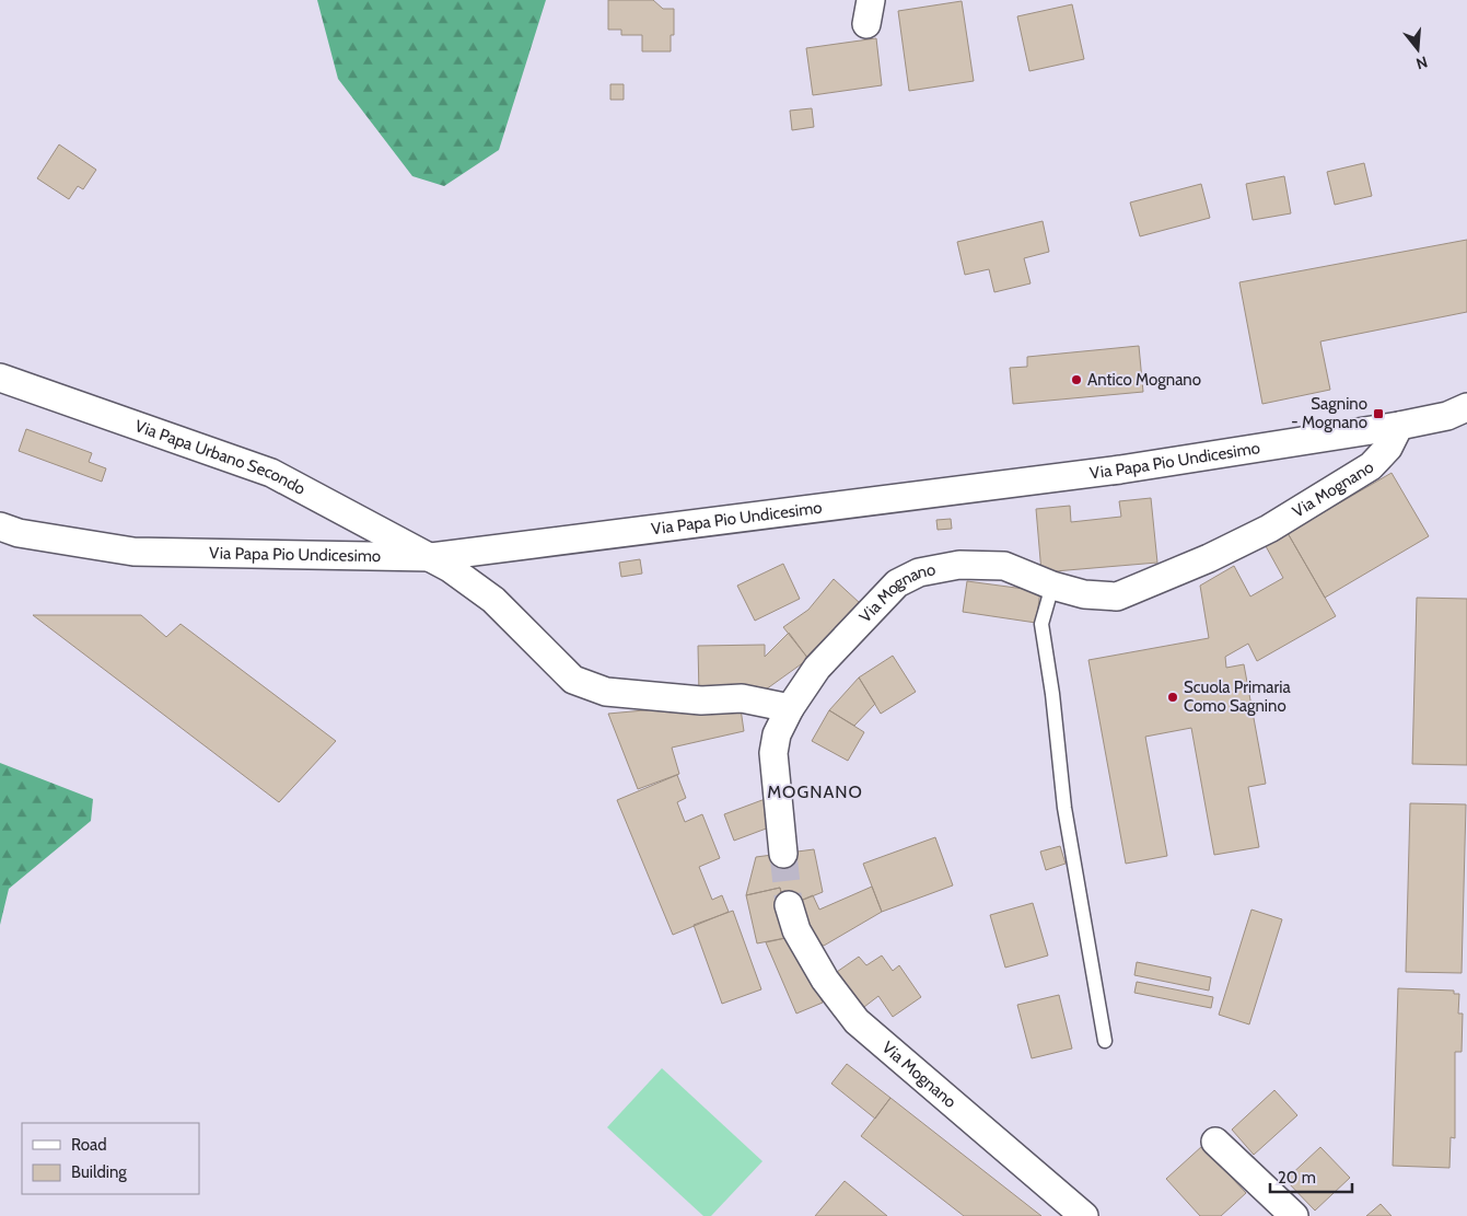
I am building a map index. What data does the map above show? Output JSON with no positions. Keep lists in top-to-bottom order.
{
  "streets": {
    "street": ["Via Papa Urbano Secondo", "Via Papa Pio Undicesimo", "Via Mognano"]
  },
  "crossings": [
    ["Via Papa Urbano Secondo", "Via Papa Pio Undicesimo"],
    ["Via Papa Pio Undicesimo", "Via Mognano"]
  ],
  "districts": ["MOGNANO"],
  "places": {
    "other": ["Antico Mognano", "Scuola Primaria Como Sagnino"],
    "transit": ["Sagnino - Mognano"]
  },
  "legend": ["Road", "Building"],
  "scale_bar": "20 m",
  "north": "bottom"
}
